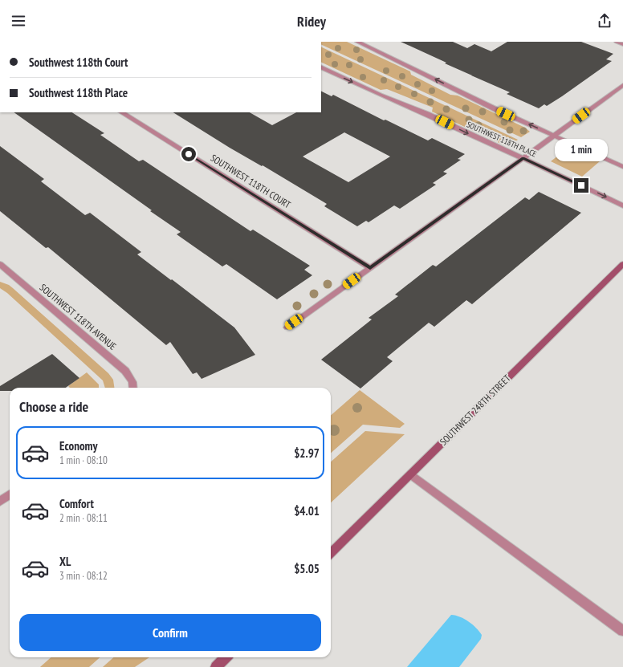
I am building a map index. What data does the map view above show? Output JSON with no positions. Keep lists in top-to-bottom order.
{
  "streets": {
    "street": [
      "SOUTHWEST 118TH PLACE",
      "SOUTHWEST 118TH COURT",
      "SOUTHWEST 118TH AVENUE",
      "SOUTHWEST 248TH STREET"
    ]
  },
  "page": {
    "header": "Ridey",
    "banner": ["Southwest 118th Court", "Southwest 118th Place"],
    "bubble": "1 min",
    "heading": "Choose a ride",
    "list": [
      {
        "name": "Economy",
        "note": "1 min · 08:10",
        "value": "$2.97"
      },
      {
        "name": "Comfort",
        "note": "2 min · 08:11",
        "value": "$4.01"
      },
      {
        "name": "XL",
        "note": "3 min · 08:12",
        "value": "$5.05"
      }
    ],
    "buttons": "Confirm"
  }
}
